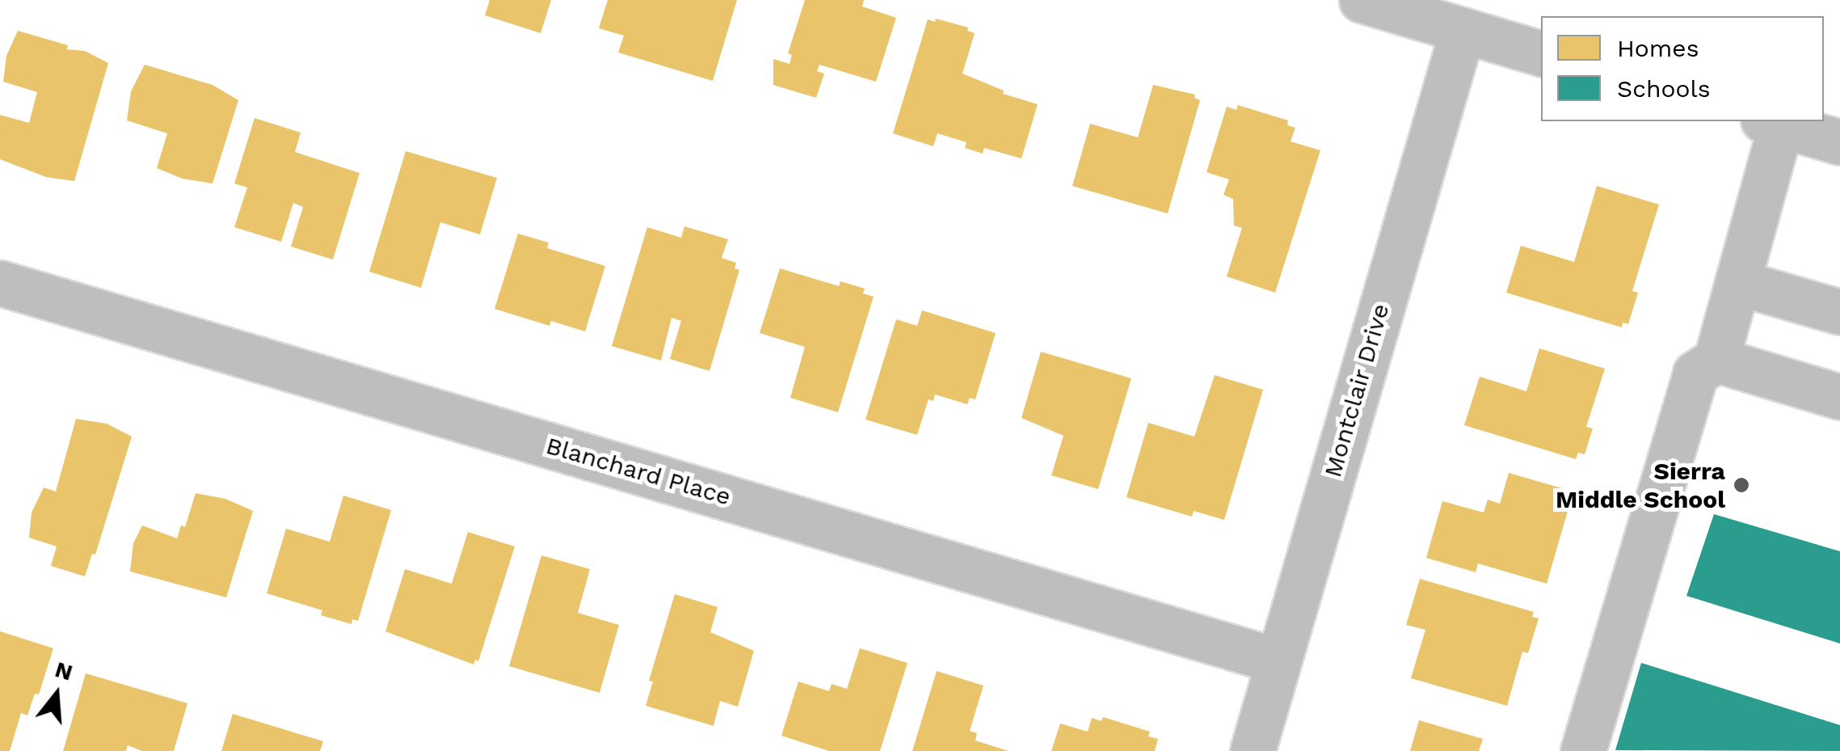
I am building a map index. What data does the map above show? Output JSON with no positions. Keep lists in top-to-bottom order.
{
  "streets": {
    "street": ["Montclair Drive", "Blanchard Place"]
  },
  "crossings": [
    ["Montclair Drive", "Blanchard Place"]
  ],
  "places": ["Sierra Middle School"],
  "legend": ["Homes", "Schools"],
  "north": "top"
}
